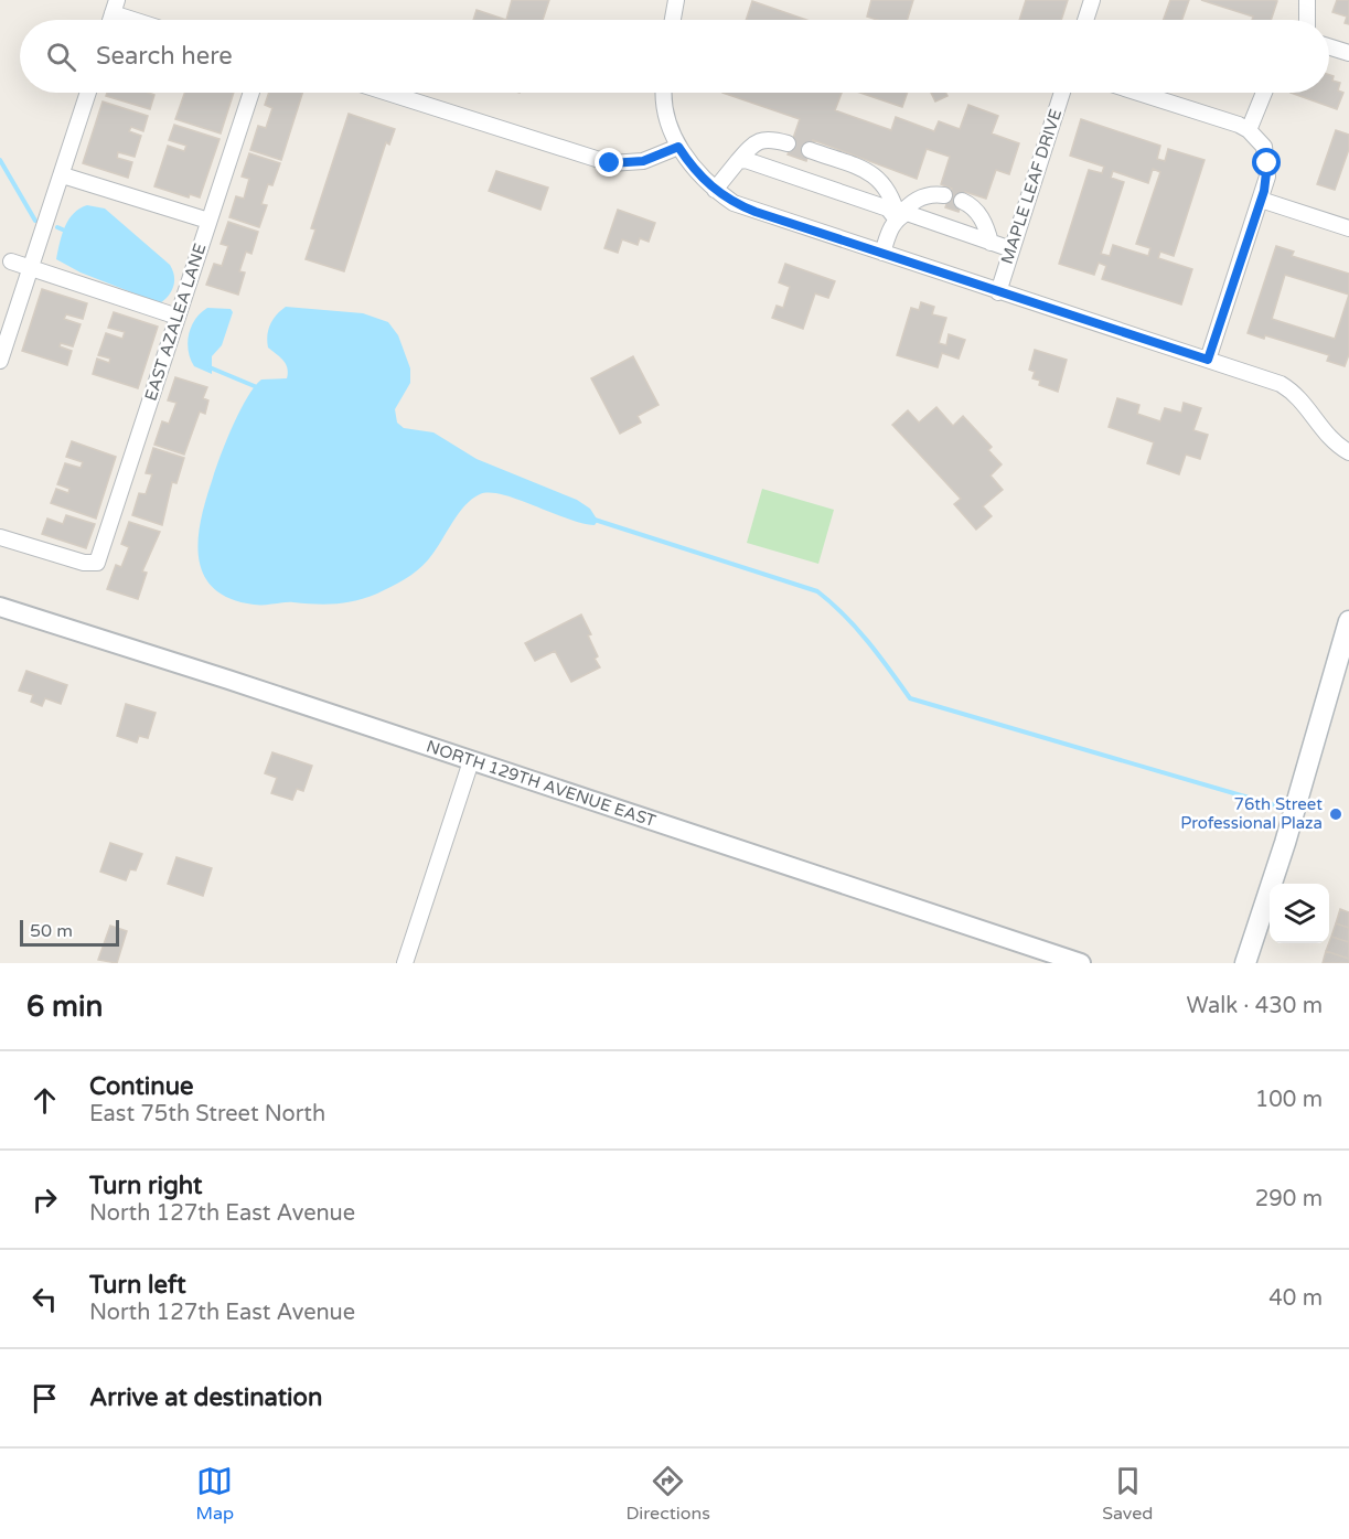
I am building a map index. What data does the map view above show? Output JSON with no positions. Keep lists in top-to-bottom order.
{
  "streets": {
    "street": ["MAPLE LEAF DRIVE", "EAST AZALEA LANE", "NORTH 129TH AVENUE EAST"]
  },
  "places": ["76th Street Professional Plaza"],
  "scale_bar": "50 m",
  "page": {
    "search": "Search here",
    "scale": "50 m",
    "heading": ["6 min", "Walk · 430 m"],
    "list": [
      ["Continue", "East 75th Street North", "100 m"],
      ["Turn right", "North 127th East Avenue", "290 m"],
      ["Turn left", "North 127th East Avenue", "40 m"],
      "Arrive at destination"
    ],
    "nav": ["Map", "Directions", "Saved"]
  }
}
